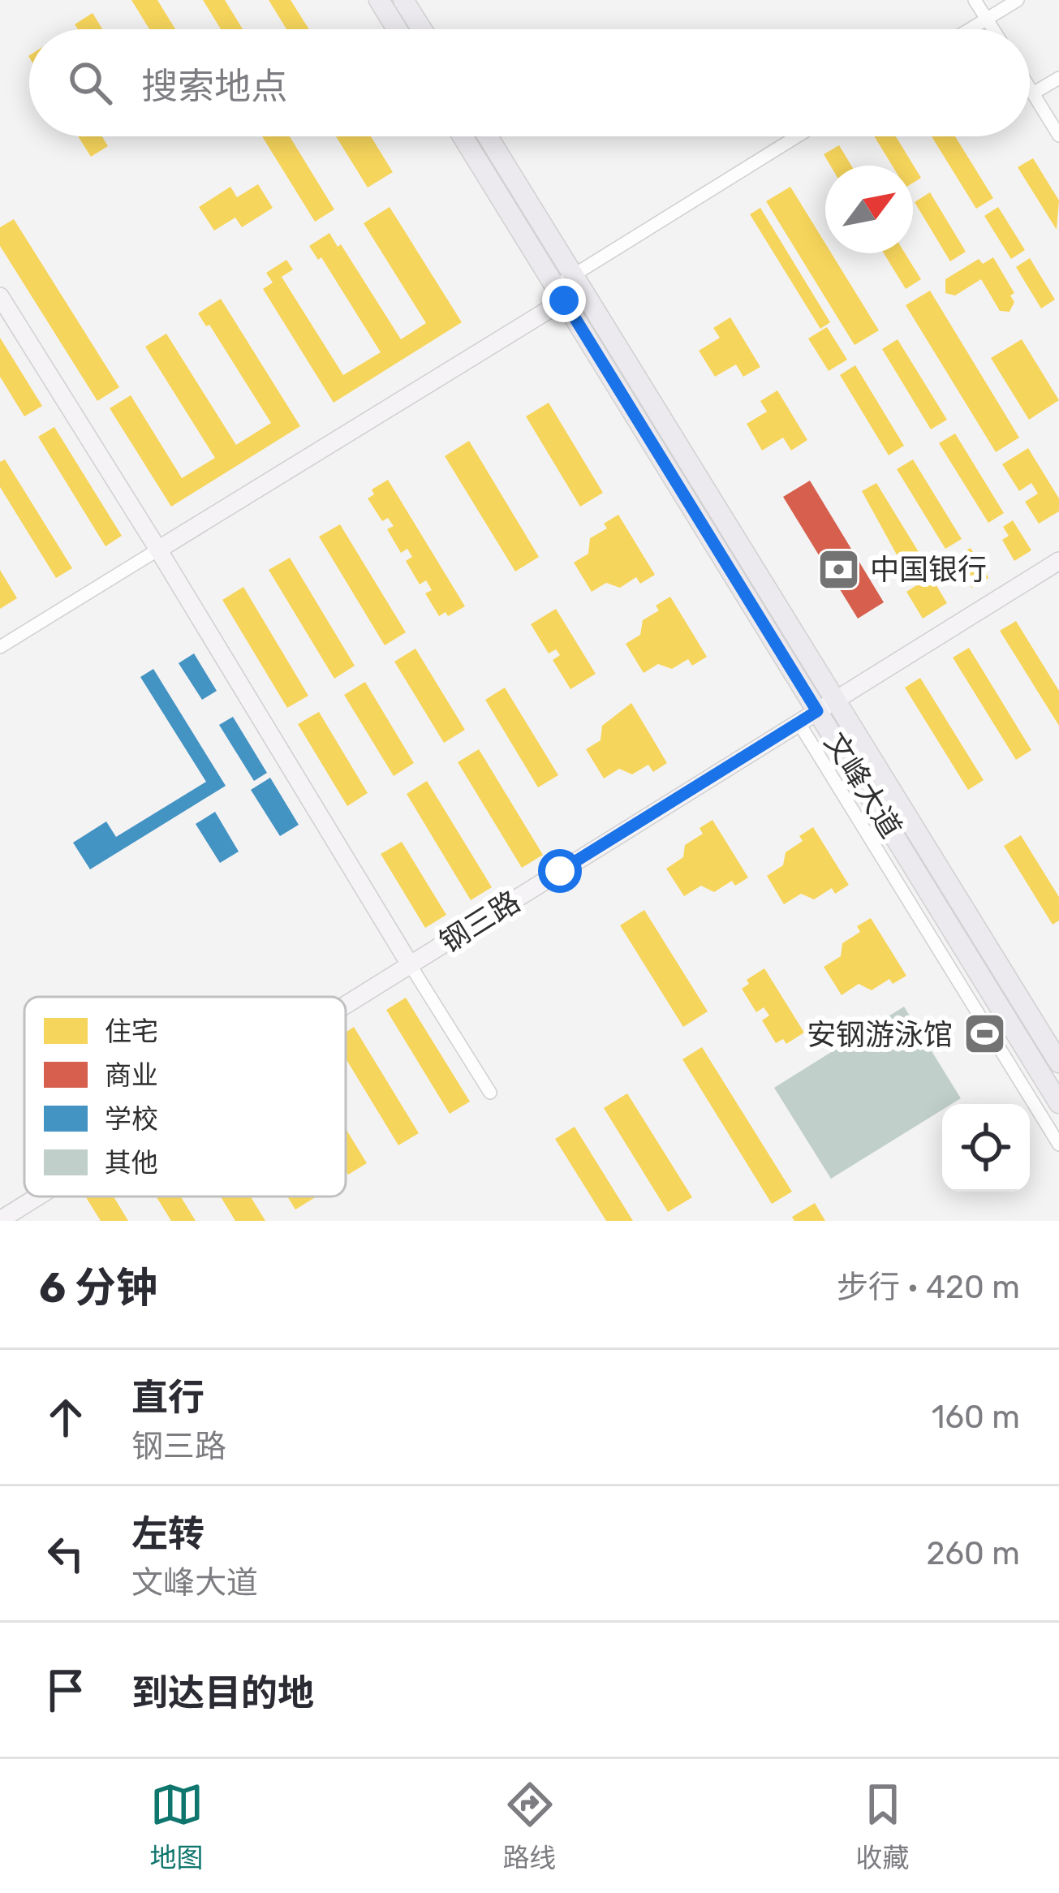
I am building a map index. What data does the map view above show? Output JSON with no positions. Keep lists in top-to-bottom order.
{
  "streets": {
    "main road": ["文峰大道"],
    "street": ["钢三路"]
  },
  "crossings": [
    ["文峰大道", "钢三路"]
  ],
  "places": {
    "bank": ["中国银行"],
    "sports": ["安钢游泳馆"]
  },
  "legend": [
    "住宅",
    "商业",
    "学校",
    "其他"
  ],
  "north": "top right",
  "page": {
    "search": "搜索地点",
    "heading": ["6 分钟", "步行 · 420 m"],
    "list": [
      ["直行", "钢三路", "160 m"],
      ["左转", "文峰大道", "260 m"],
      "到达目的地"
    ],
    "nav": ["地图", "路线", "收藏"]
  }
}
